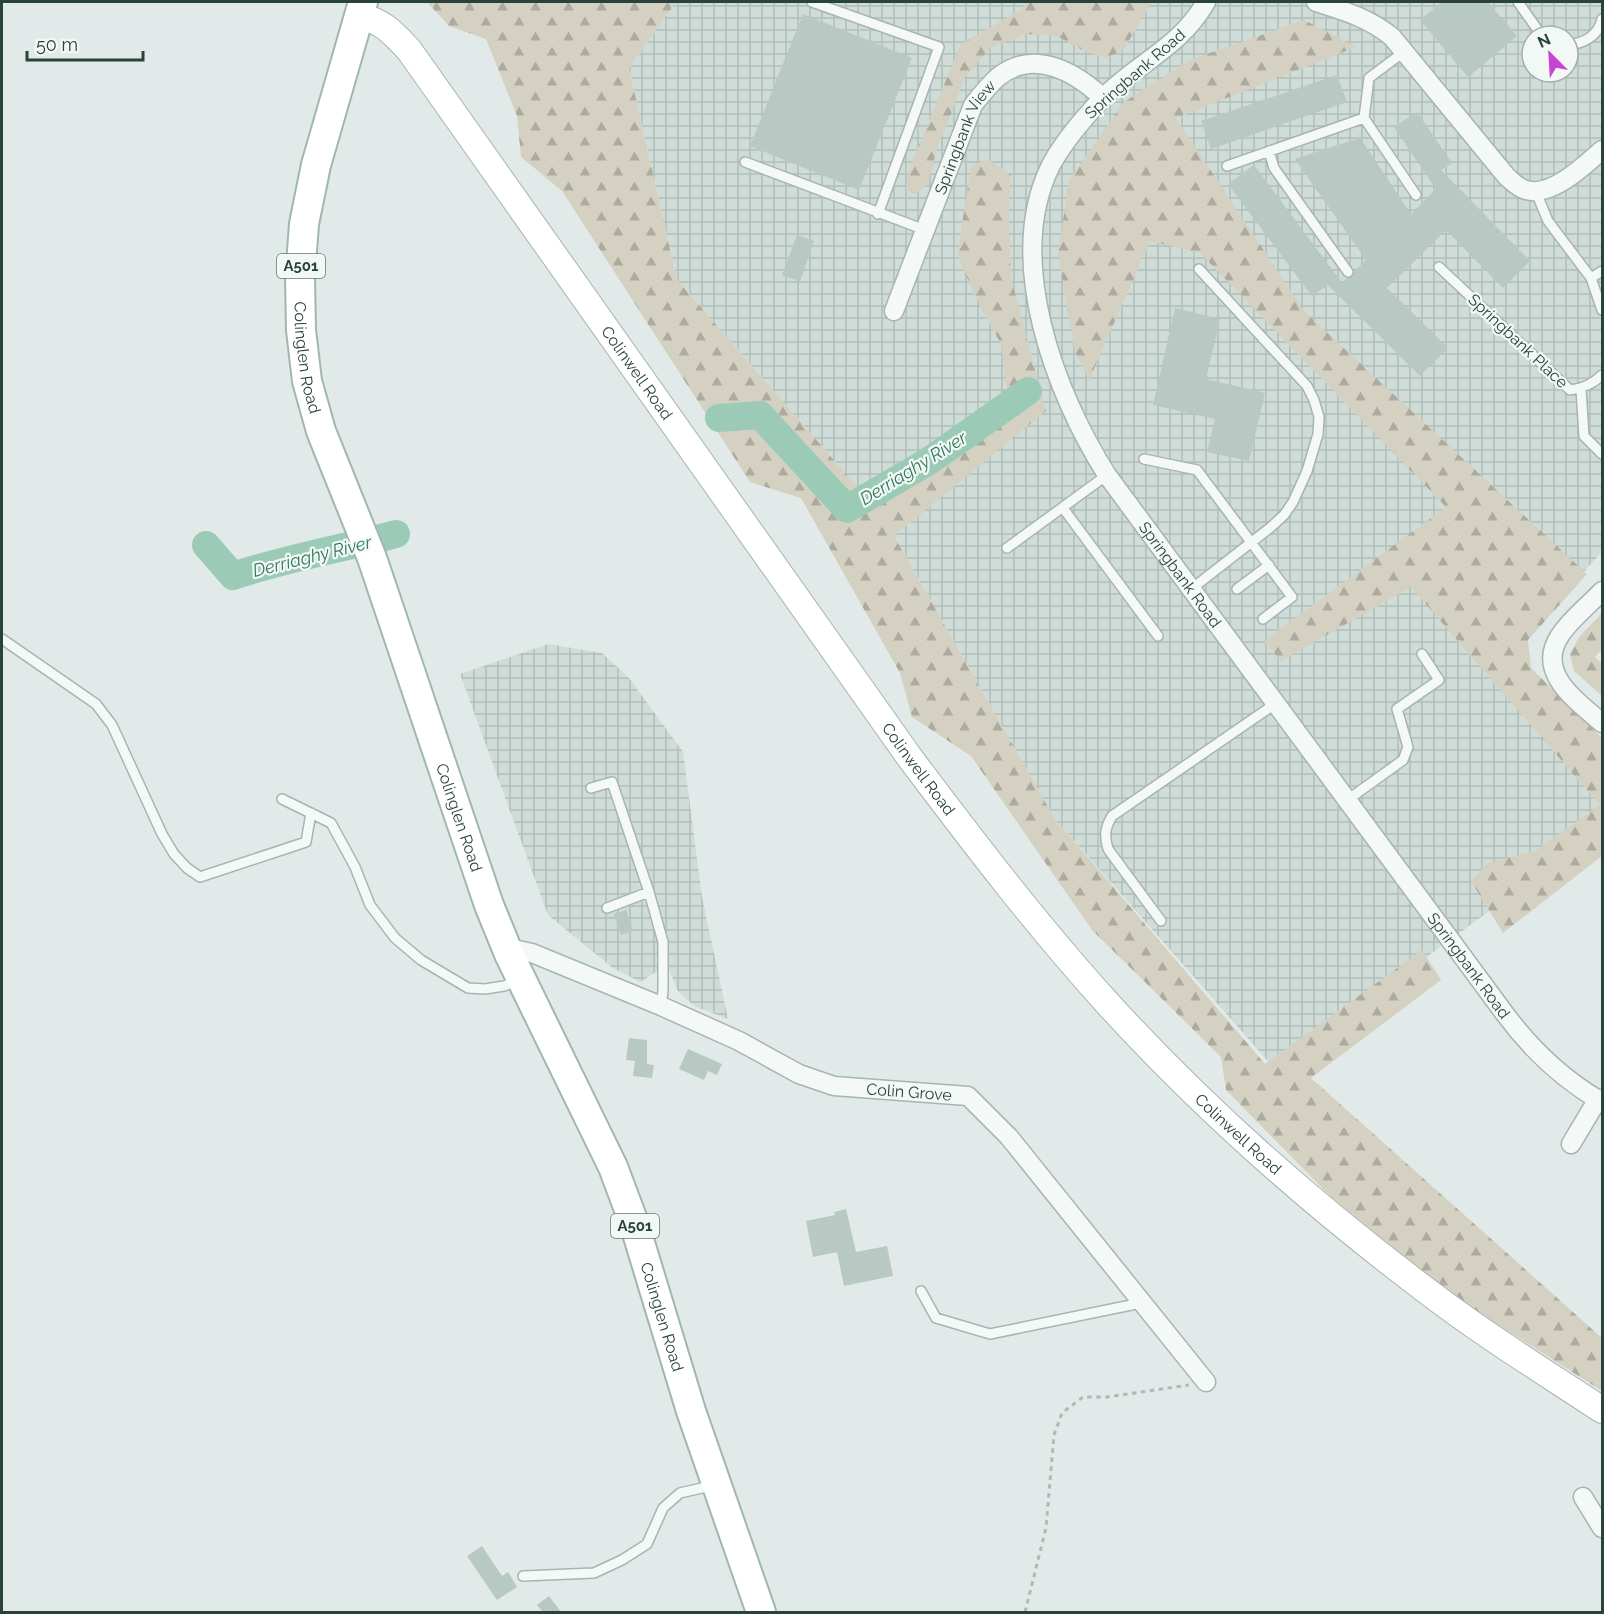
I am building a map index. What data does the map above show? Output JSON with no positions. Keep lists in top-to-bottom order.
{
  "streets": {
    "main road": ["A501", "Colinglen Road"],
    "street": [
      "Springbank Road",
      "Springbank View",
      "Colinwell Road",
      "Colin Grove"
    ],
    "lane": ["Springbank Place"]
  },
  "crossings": [
    ["Springbank Road", "Springbank View"],
    ["Colinglen Road", "Colinwell Road"],
    ["Colinglen Road", "Colin Grove"]
  ],
  "water": ["Derriaghy River"],
  "scale_bar": "50 m",
  "north": "top left"
}
